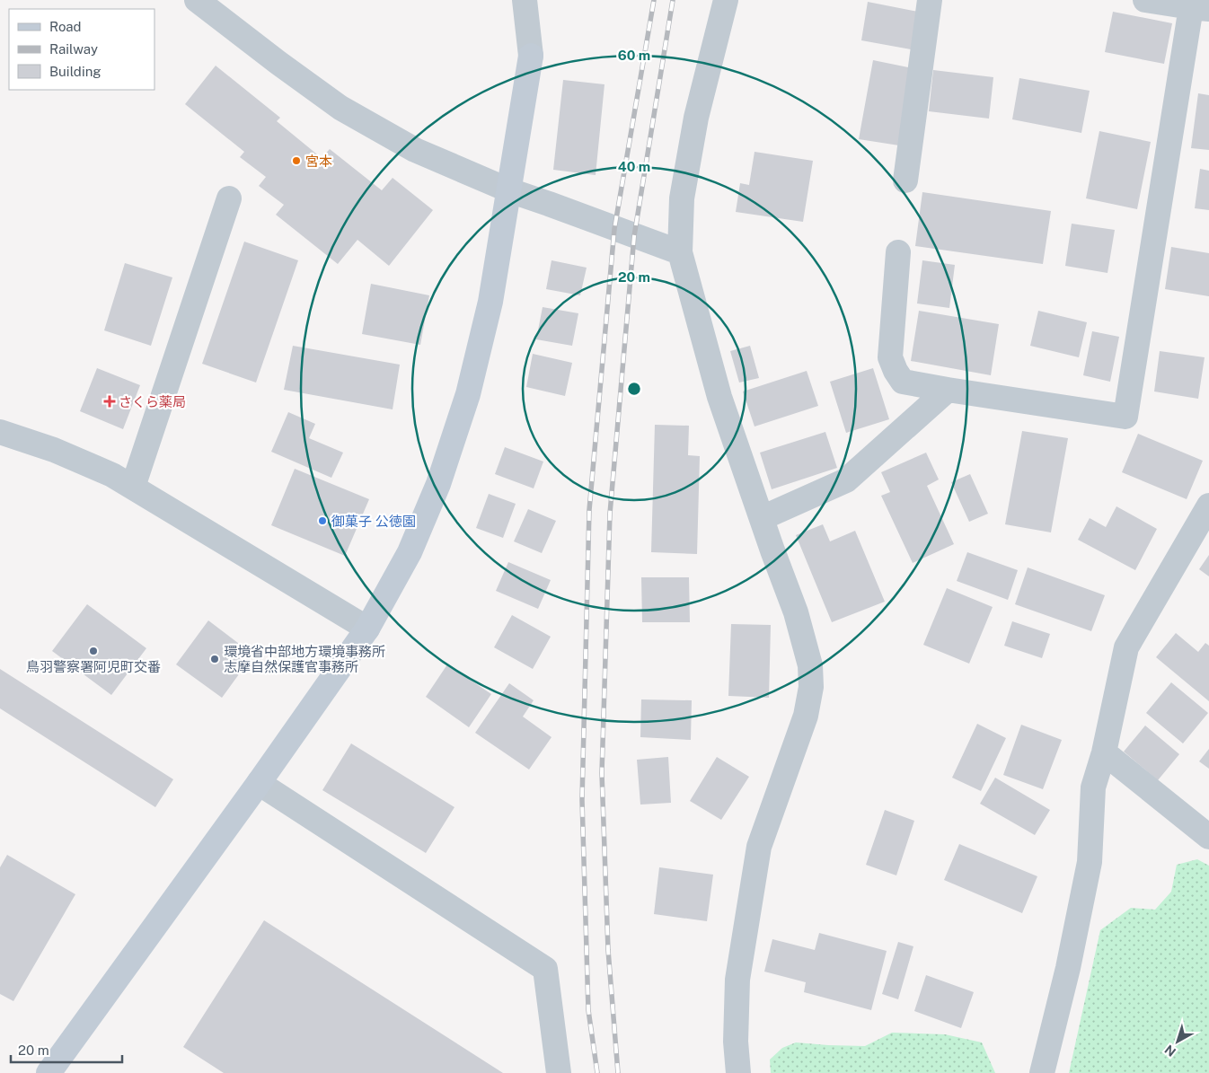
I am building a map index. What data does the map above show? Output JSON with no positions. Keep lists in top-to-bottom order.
{
  "places": {
    "other": [
      "宮本",
      "御菓子 公徳園",
      "鳥羽警察署阿児町交番",
      "環境省中部地方環境事務所 志摩自然保護官事務所"
    ],
    "health": ["さくら薬局"]
  },
  "legend": ["Road", "Railway", "Building"],
  "scale_bar": "20 m",
  "north": "bottom left",
  "rings": ["60 m", "40 m", "20 m"]
}
